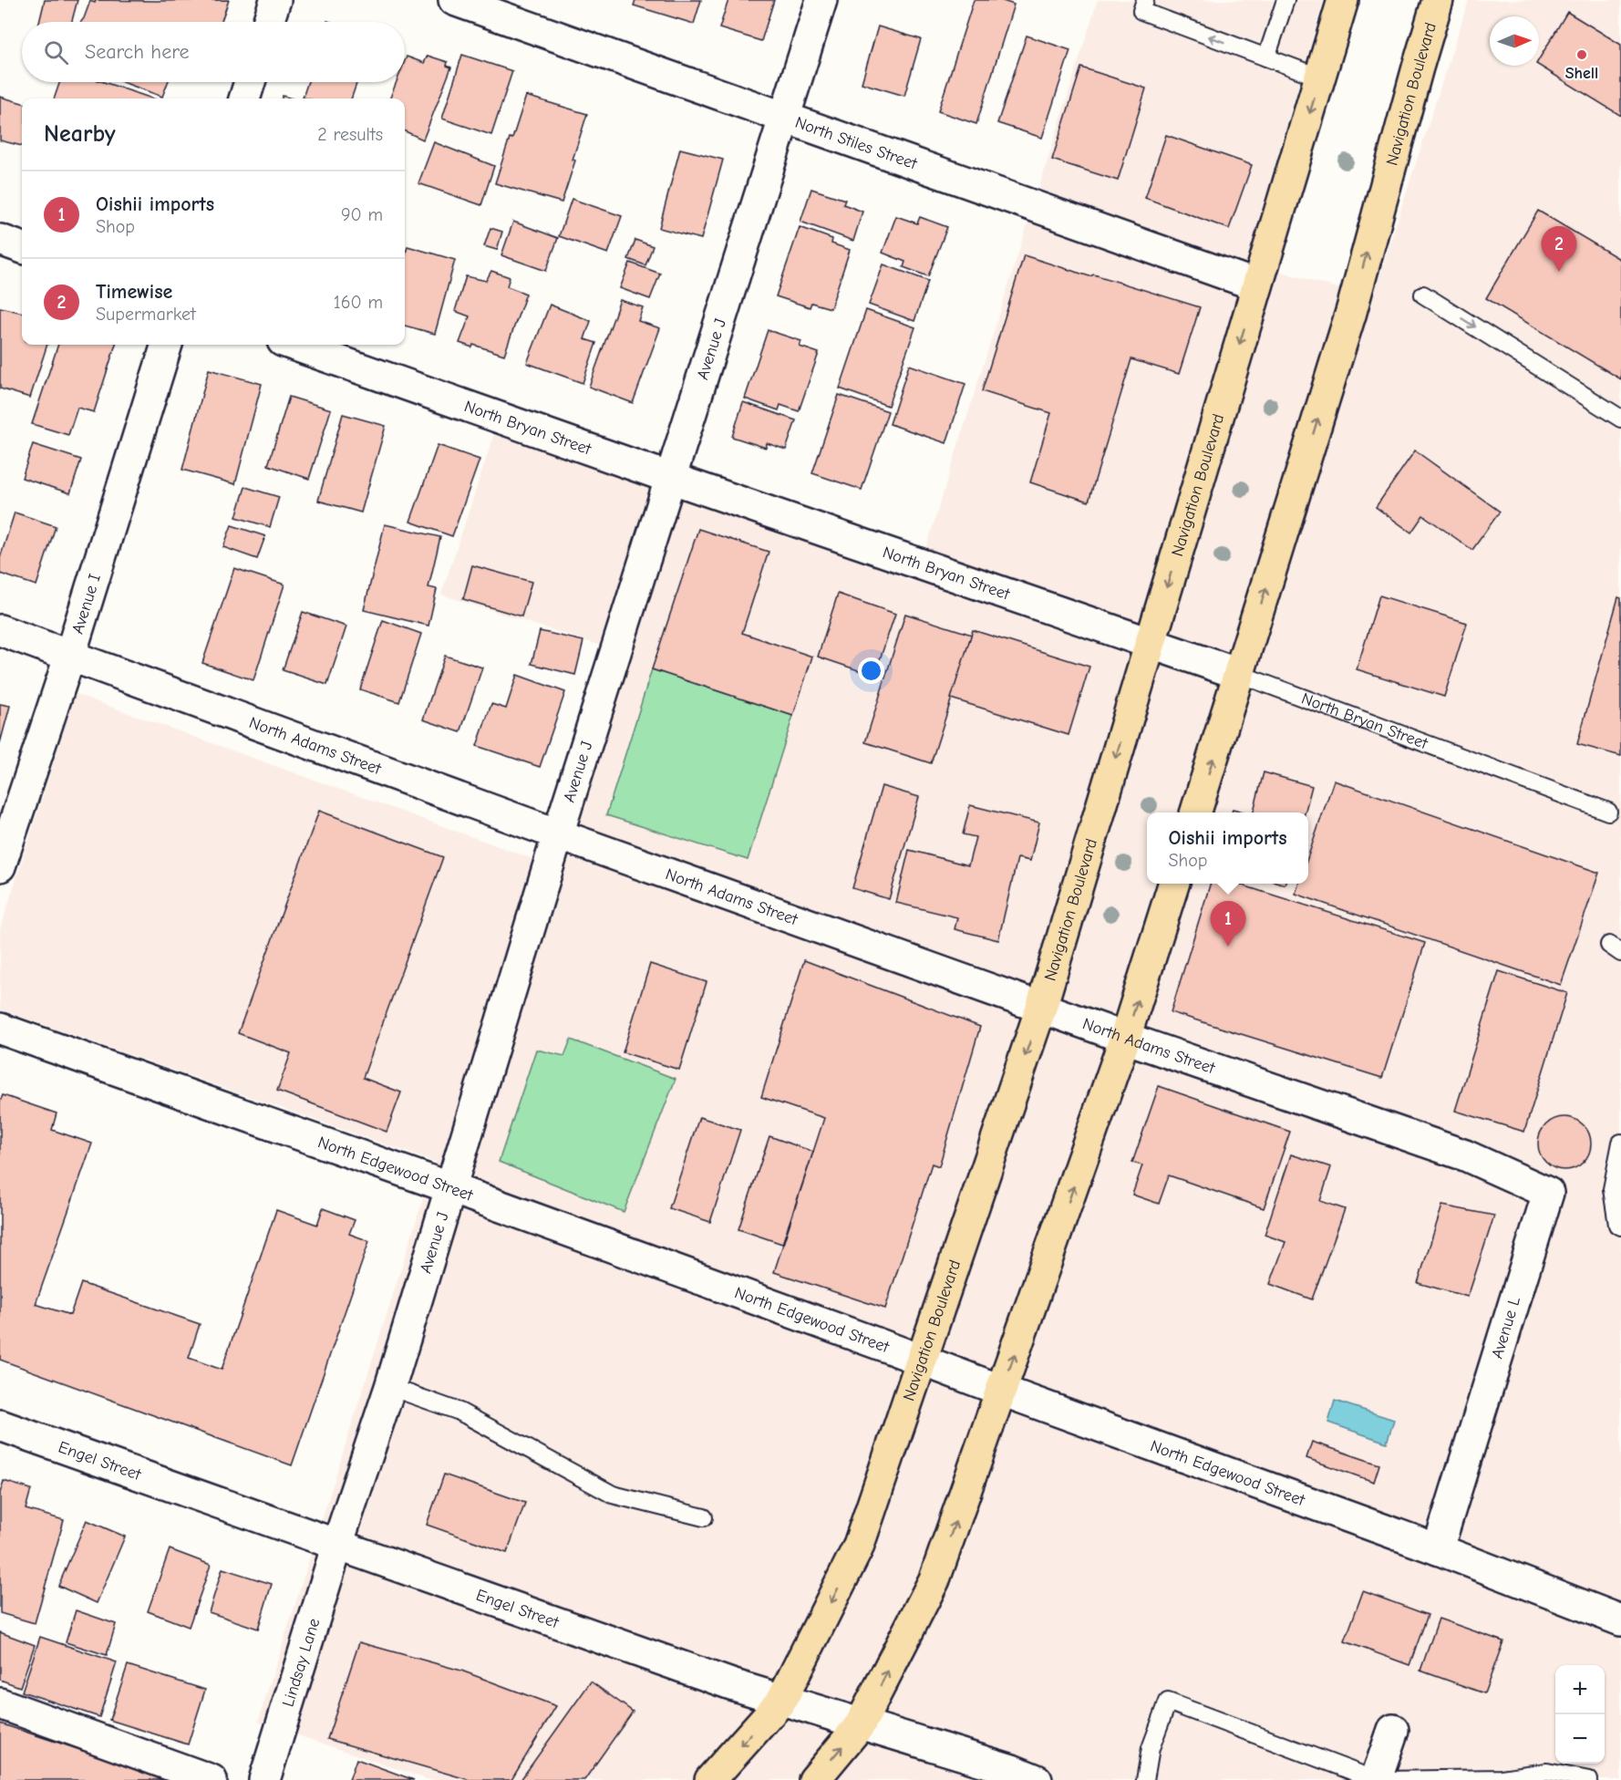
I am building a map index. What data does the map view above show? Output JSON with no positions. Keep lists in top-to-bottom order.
{
  "streets": {
    "main road": ["Navigation Boulevard"],
    "street": [
      "North Stiles Street",
      "Avenue J",
      "North Bryan Street",
      "Avenue I",
      "North Adams Street",
      "North Edgewood Street",
      "Avenue L",
      "Engel Street",
      "Lindsay Lane"
    ]
  },
  "crossings": [
    ["Navigation Boulevard", "North Stiles Street"],
    ["Navigation Boulevard", "North Bryan Street"],
    ["Navigation Boulevard", "North Adams Street"],
    ["Navigation Boulevard", "North Edgewood Street"],
    ["Navigation Boulevard", "Engel Street"],
    ["North Stiles Street", "Avenue J"],
    ["Avenue J", "North Bryan Street"],
    ["Avenue J", "North Adams Street"],
    ["Avenue J", "North Edgewood Street"],
    ["Avenue J", "Engel Street"],
    ["Avenue J", "Lindsay Lane"],
    ["Avenue I", "North Adams Street"],
    ["North Adams Street", "Avenue L"],
    ["North Edgewood Street", "Avenue L"],
    ["Engel Street", "Lindsay Lane"]
  ],
  "places": ["Shell"],
  "north": "right",
  "page": {
    "search": "Search here",
    "heading": ["Nearby", "2 results"],
    "list": [
      {
        "mark": "1",
        "name": "Oishii imports",
        "note": "Shop",
        "value": "90 m"
      },
      {
        "mark": "2",
        "name": "Timewise",
        "note": "Supermarket",
        "value": "160 m"
      }
    ],
    "pins": ["2", "1"],
    "popup": ["Oishii imports", "Shop"],
    "map_buttons": ["+", "−"]
  }
}
